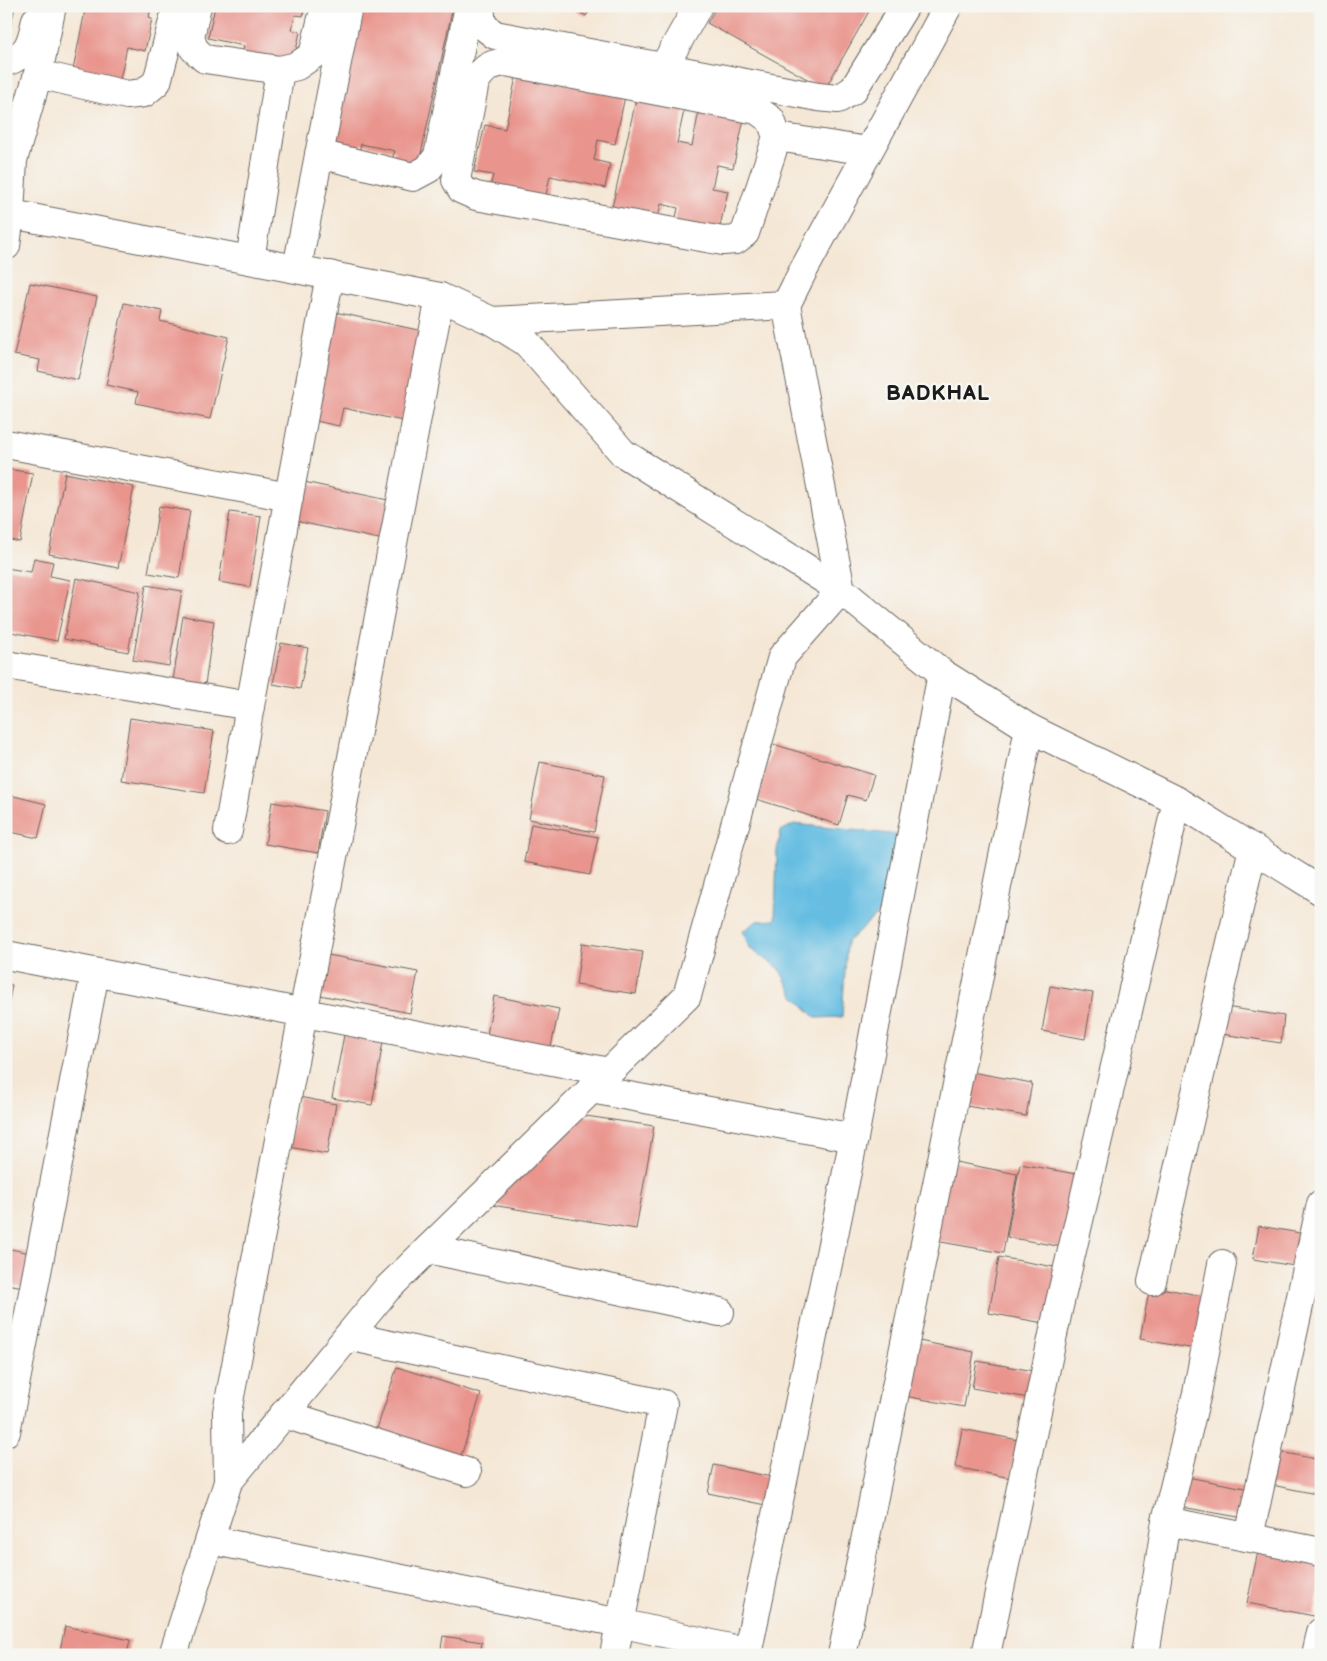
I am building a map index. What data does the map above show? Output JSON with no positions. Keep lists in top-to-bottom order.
{
  "districts": ["BADKHAL"]
}
